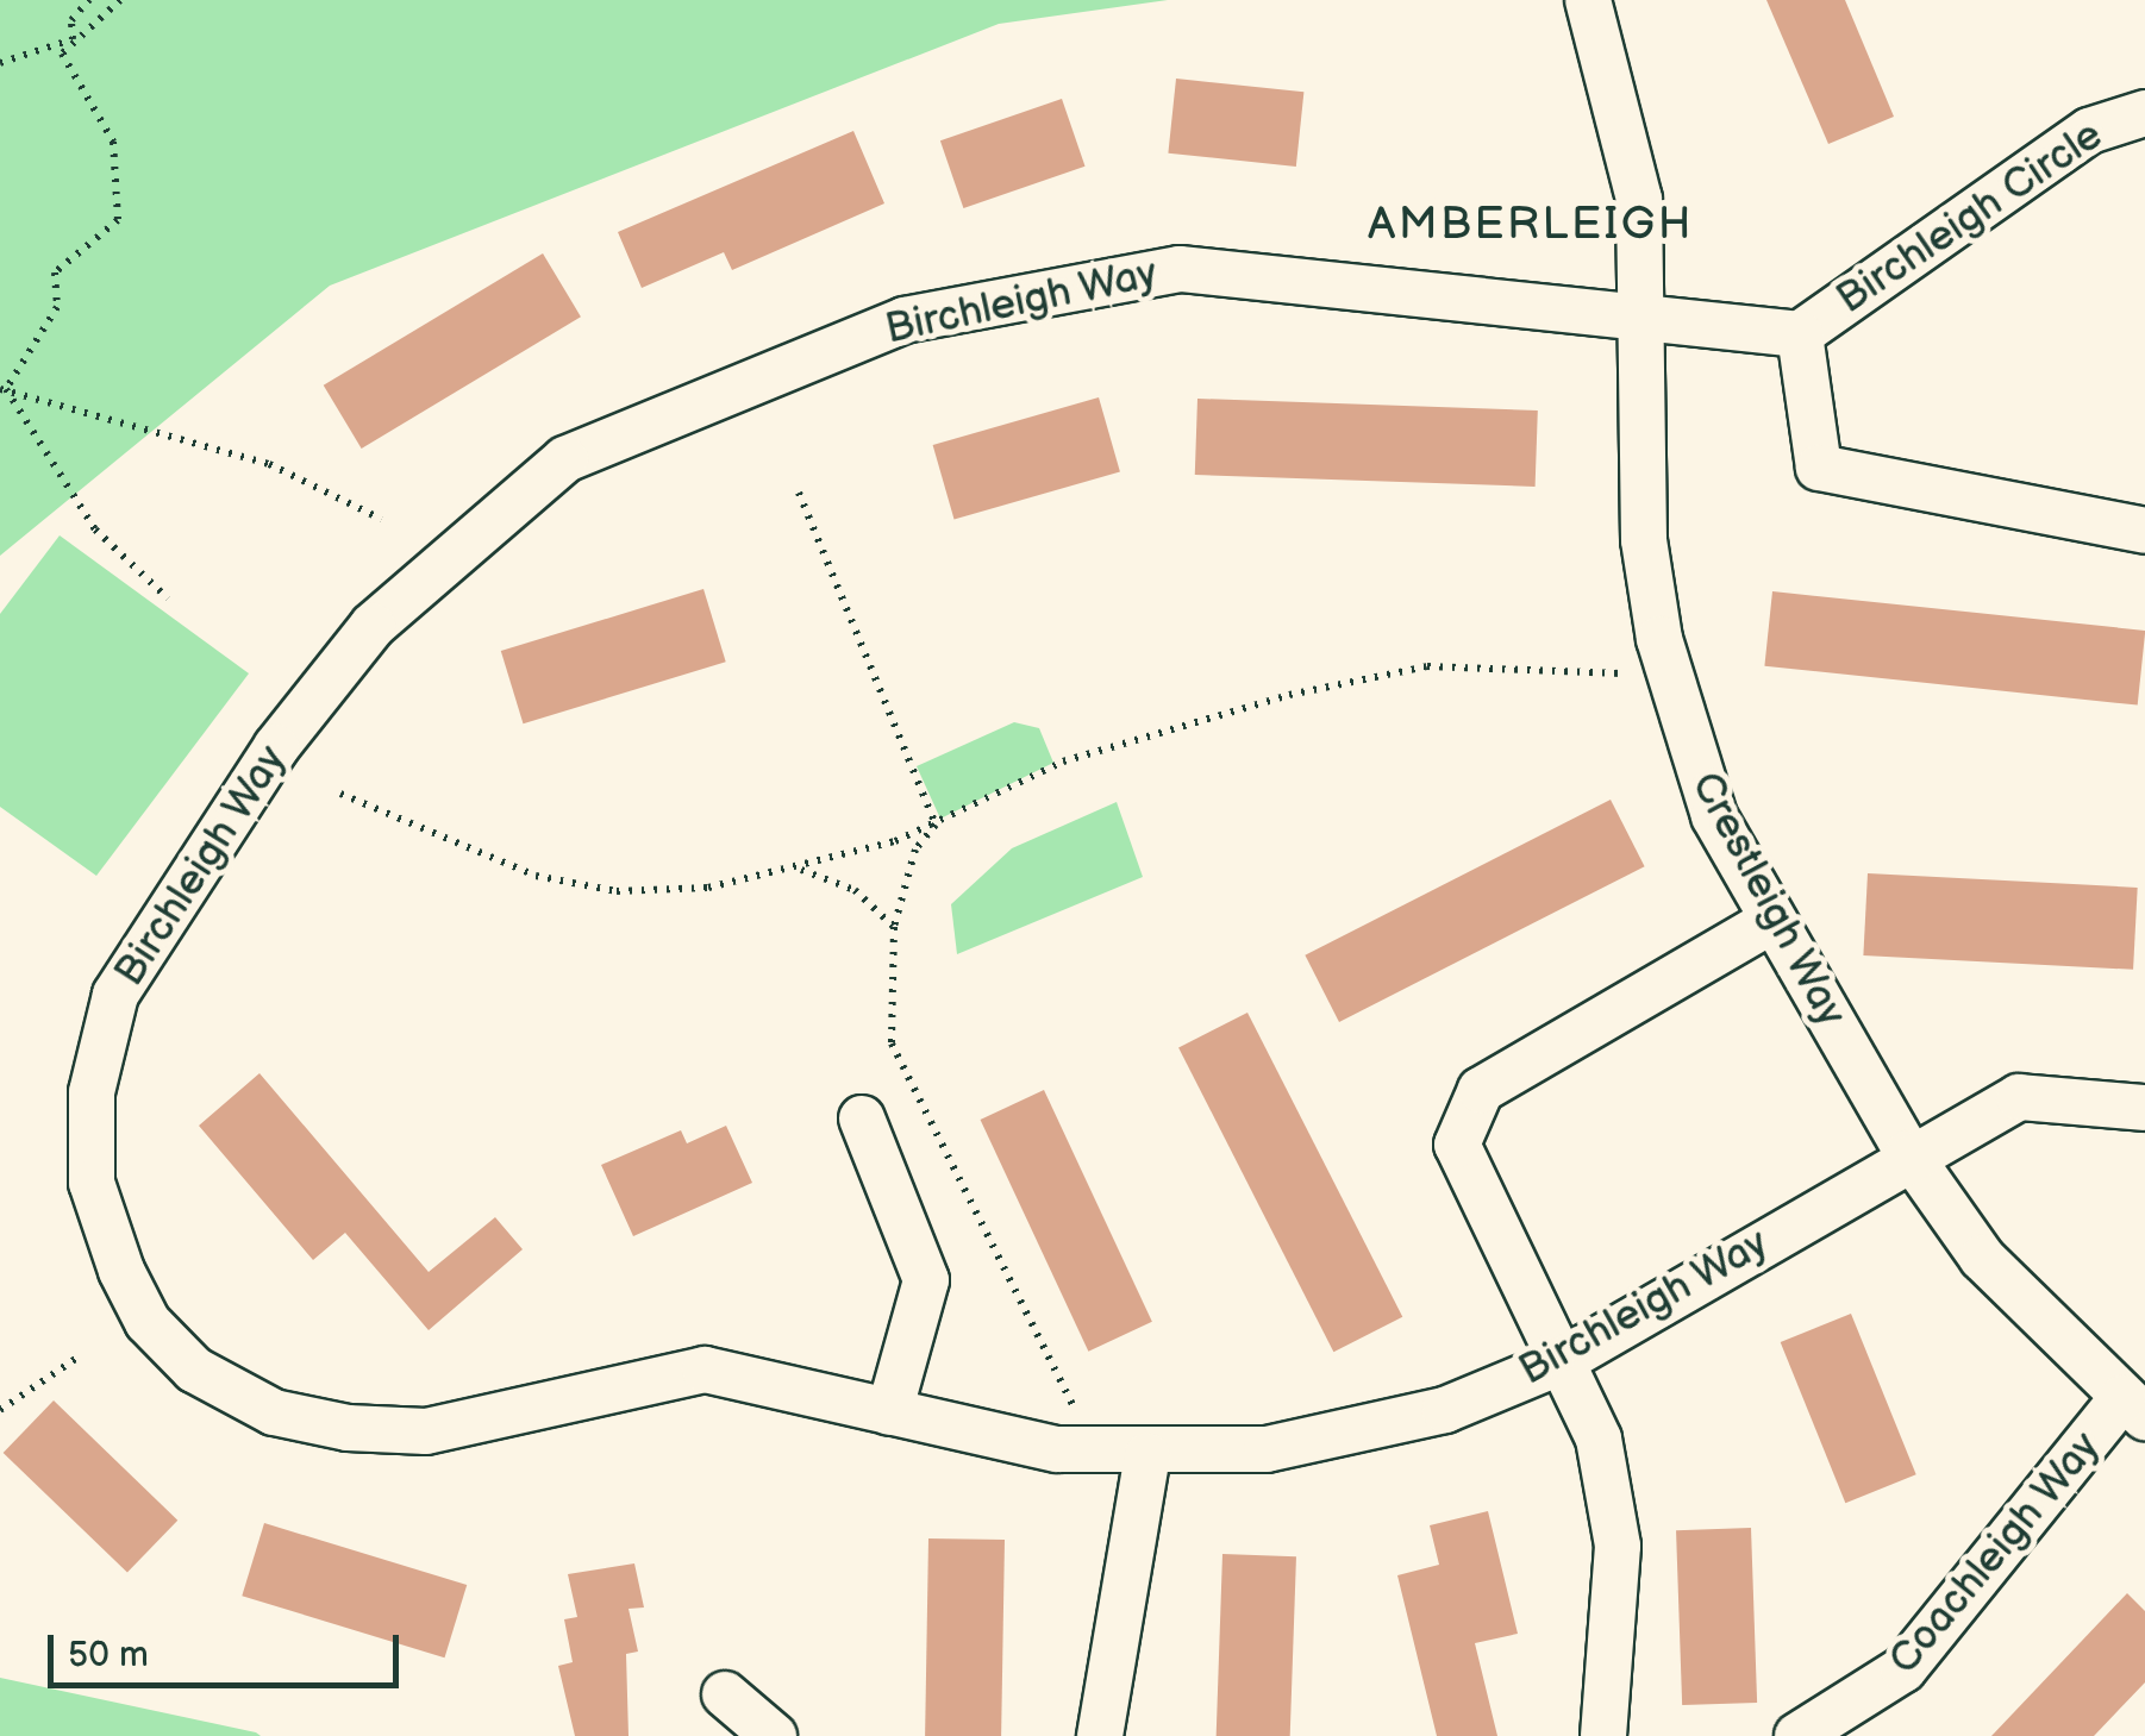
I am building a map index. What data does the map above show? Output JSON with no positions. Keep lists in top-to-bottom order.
{
  "streets": {
    "street": [
      "Birchleigh Circle",
      "Birchleigh Way",
      "Crestleigh Way",
      "Coachleigh Way"
    ]
  },
  "crossings": [
    ["Birchleigh Circle", "Birchleigh Way"],
    ["Birchleigh Circle", "Crestleigh Way"],
    ["Birchleigh Way", "Crestleigh Way"],
    ["Crestleigh Way", "Coachleigh Way"]
  ],
  "districts": ["AMBERLEIGH"],
  "scale_bar": "50 m"
}
